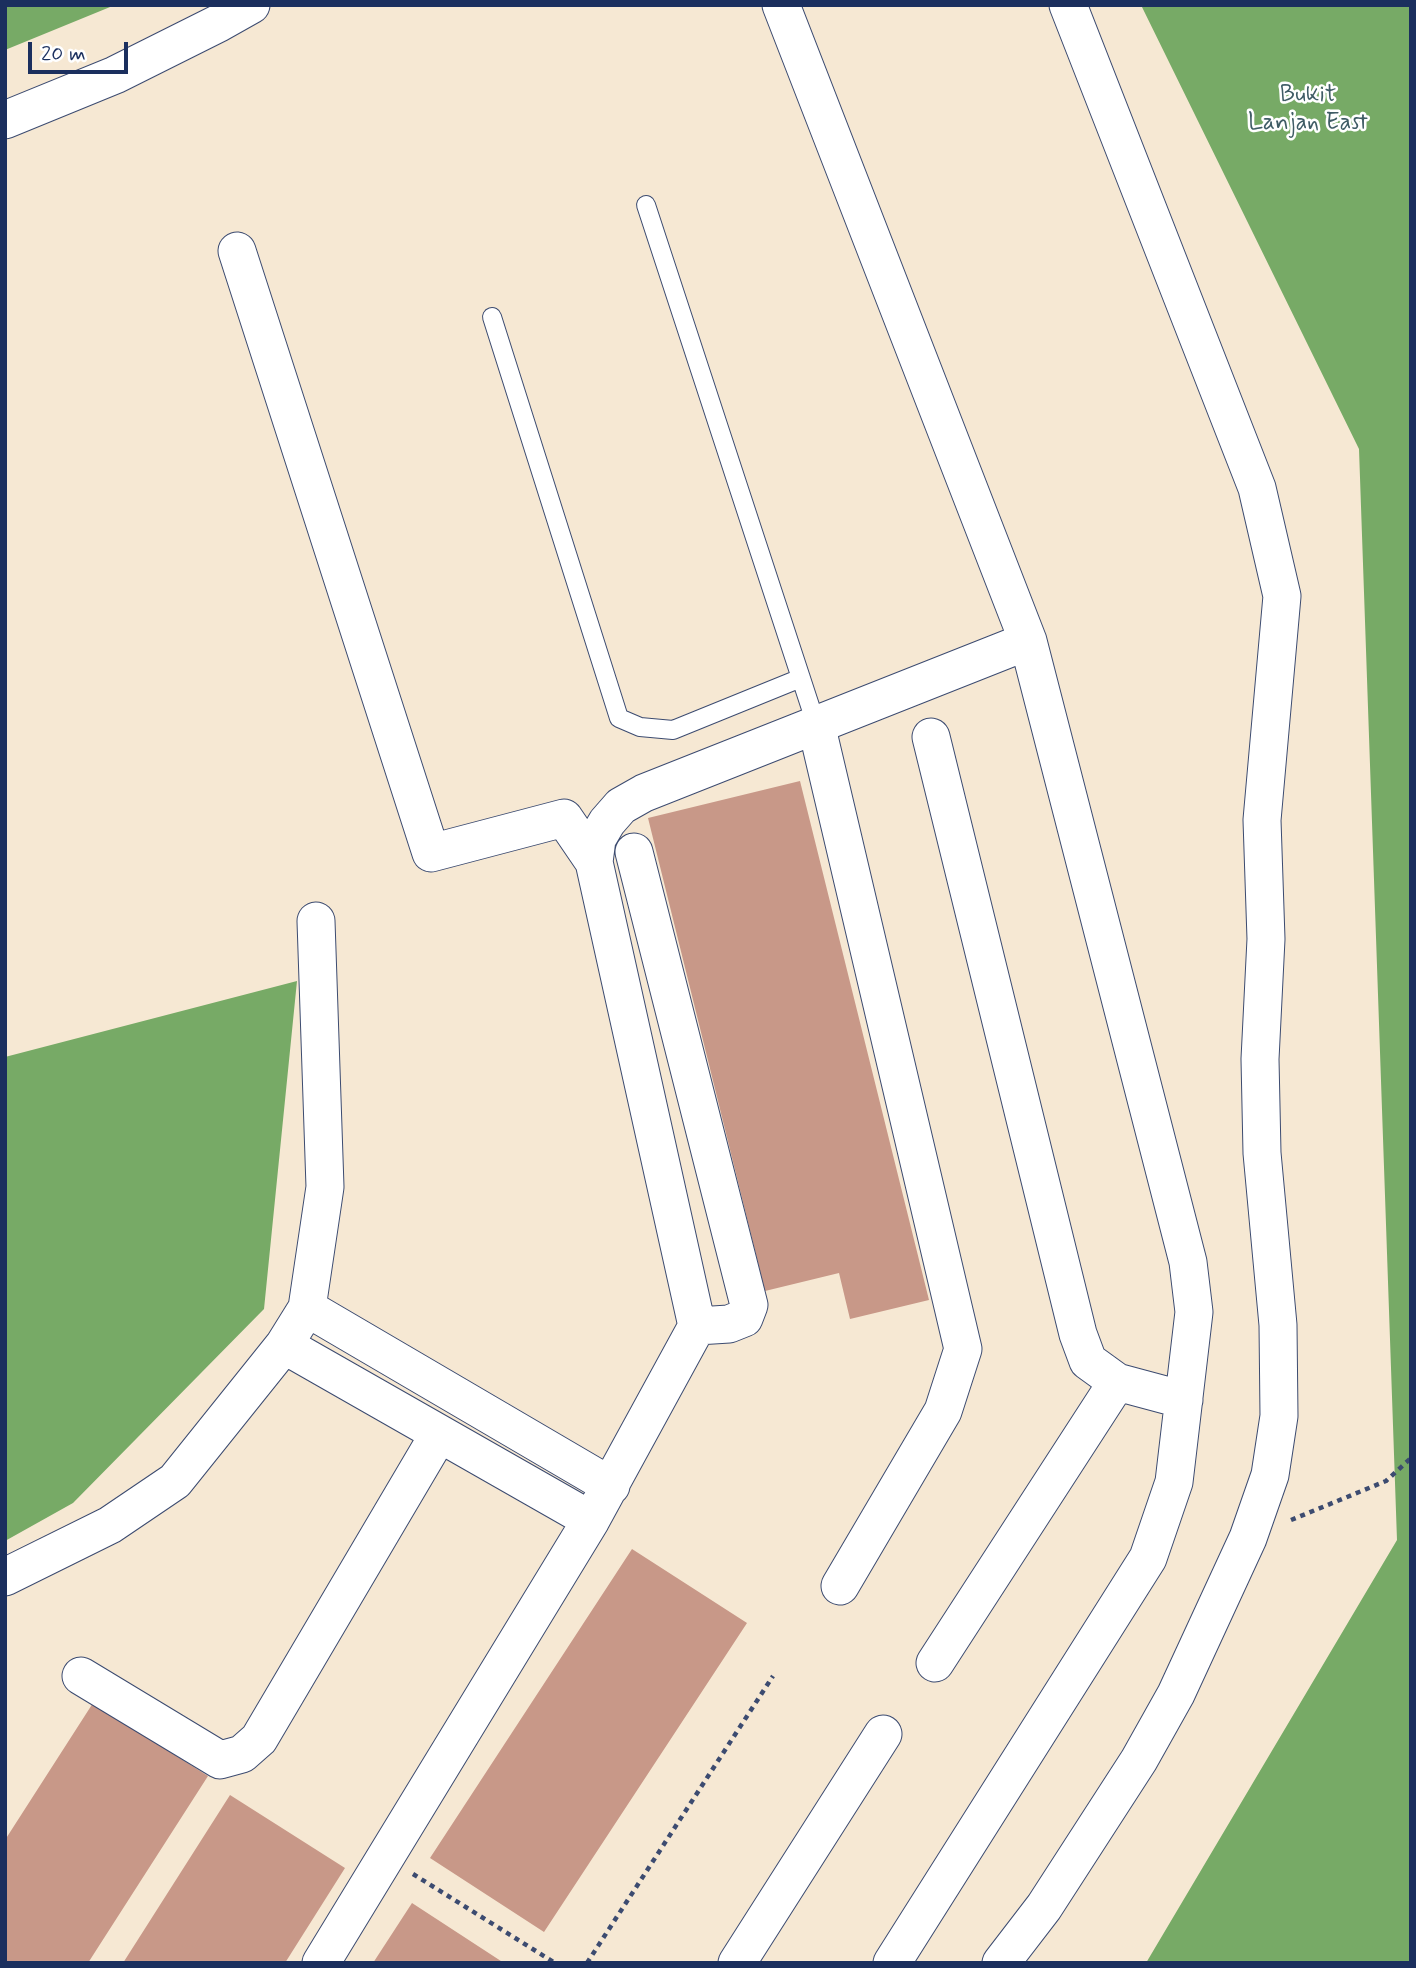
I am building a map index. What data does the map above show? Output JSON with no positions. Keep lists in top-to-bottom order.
{
  "parks": ["Bukit Lanjan East"],
  "scale_bar": "20 m"
}
